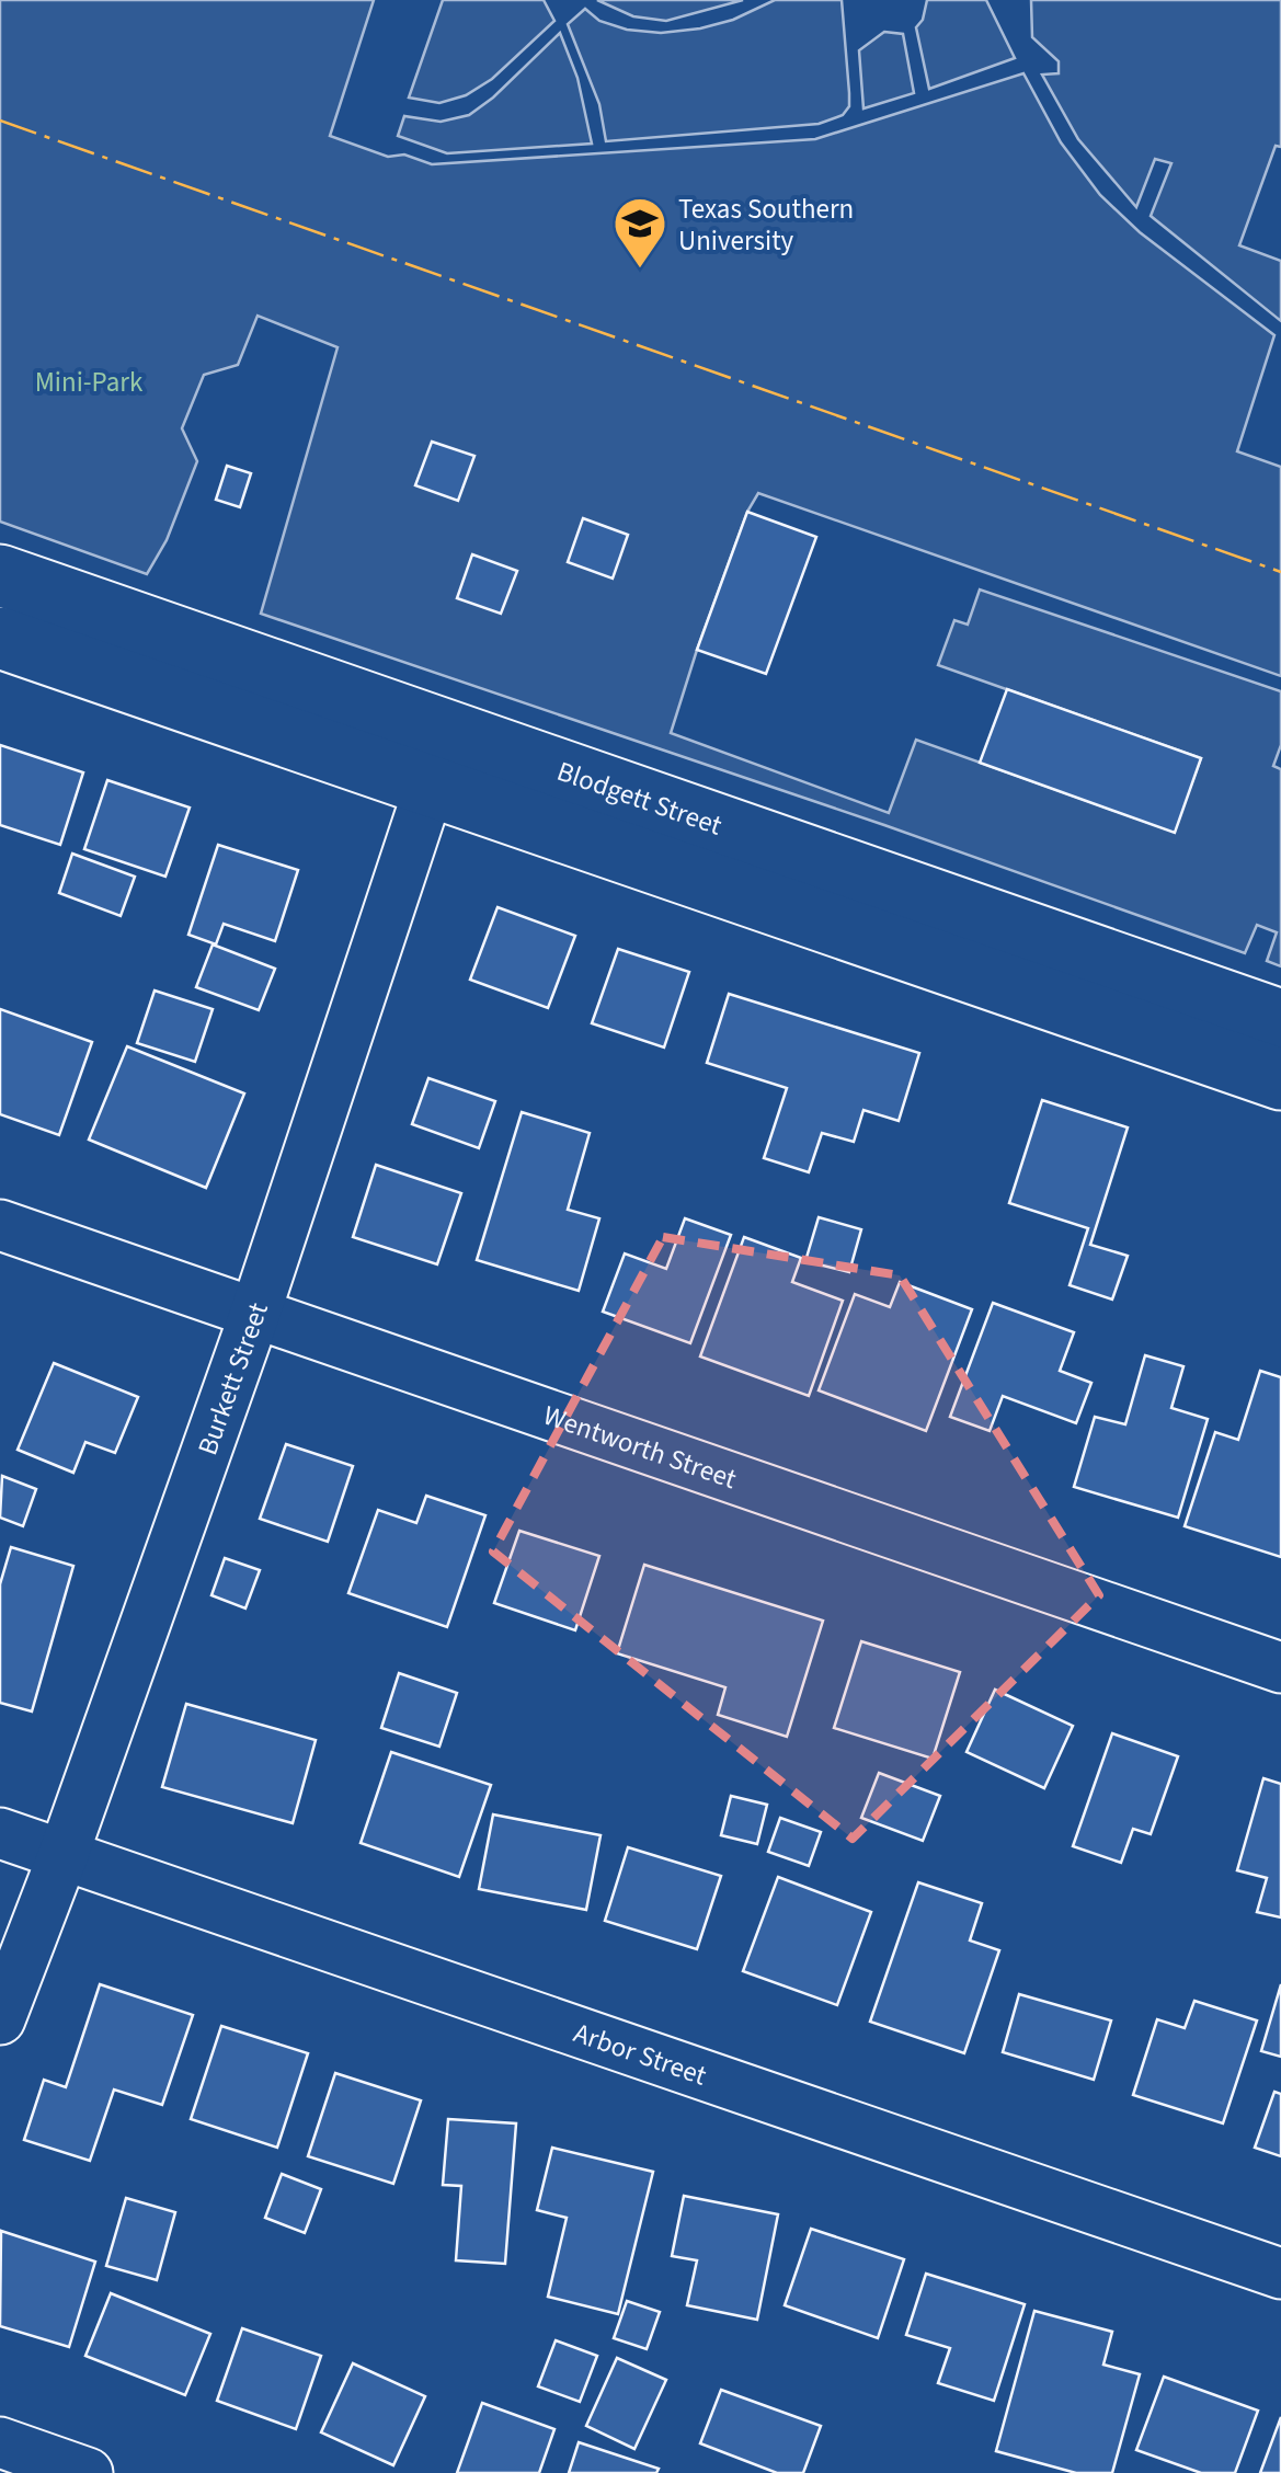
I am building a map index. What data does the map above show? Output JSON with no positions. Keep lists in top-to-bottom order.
{
  "streets": {
    "main road": ["Blodgett Street"],
    "street": ["Burkett Street", "Wentworth Street", "Arbor Street"]
  },
  "crossings": [
    ["Blodgett Street", "Burkett Street"],
    ["Burkett Street", "Wentworth Street"],
    ["Burkett Street", "Arbor Street"]
  ],
  "parks": ["Mini-Park"],
  "places": {
    "school or university": ["Texas Southern University"]
  }
}
